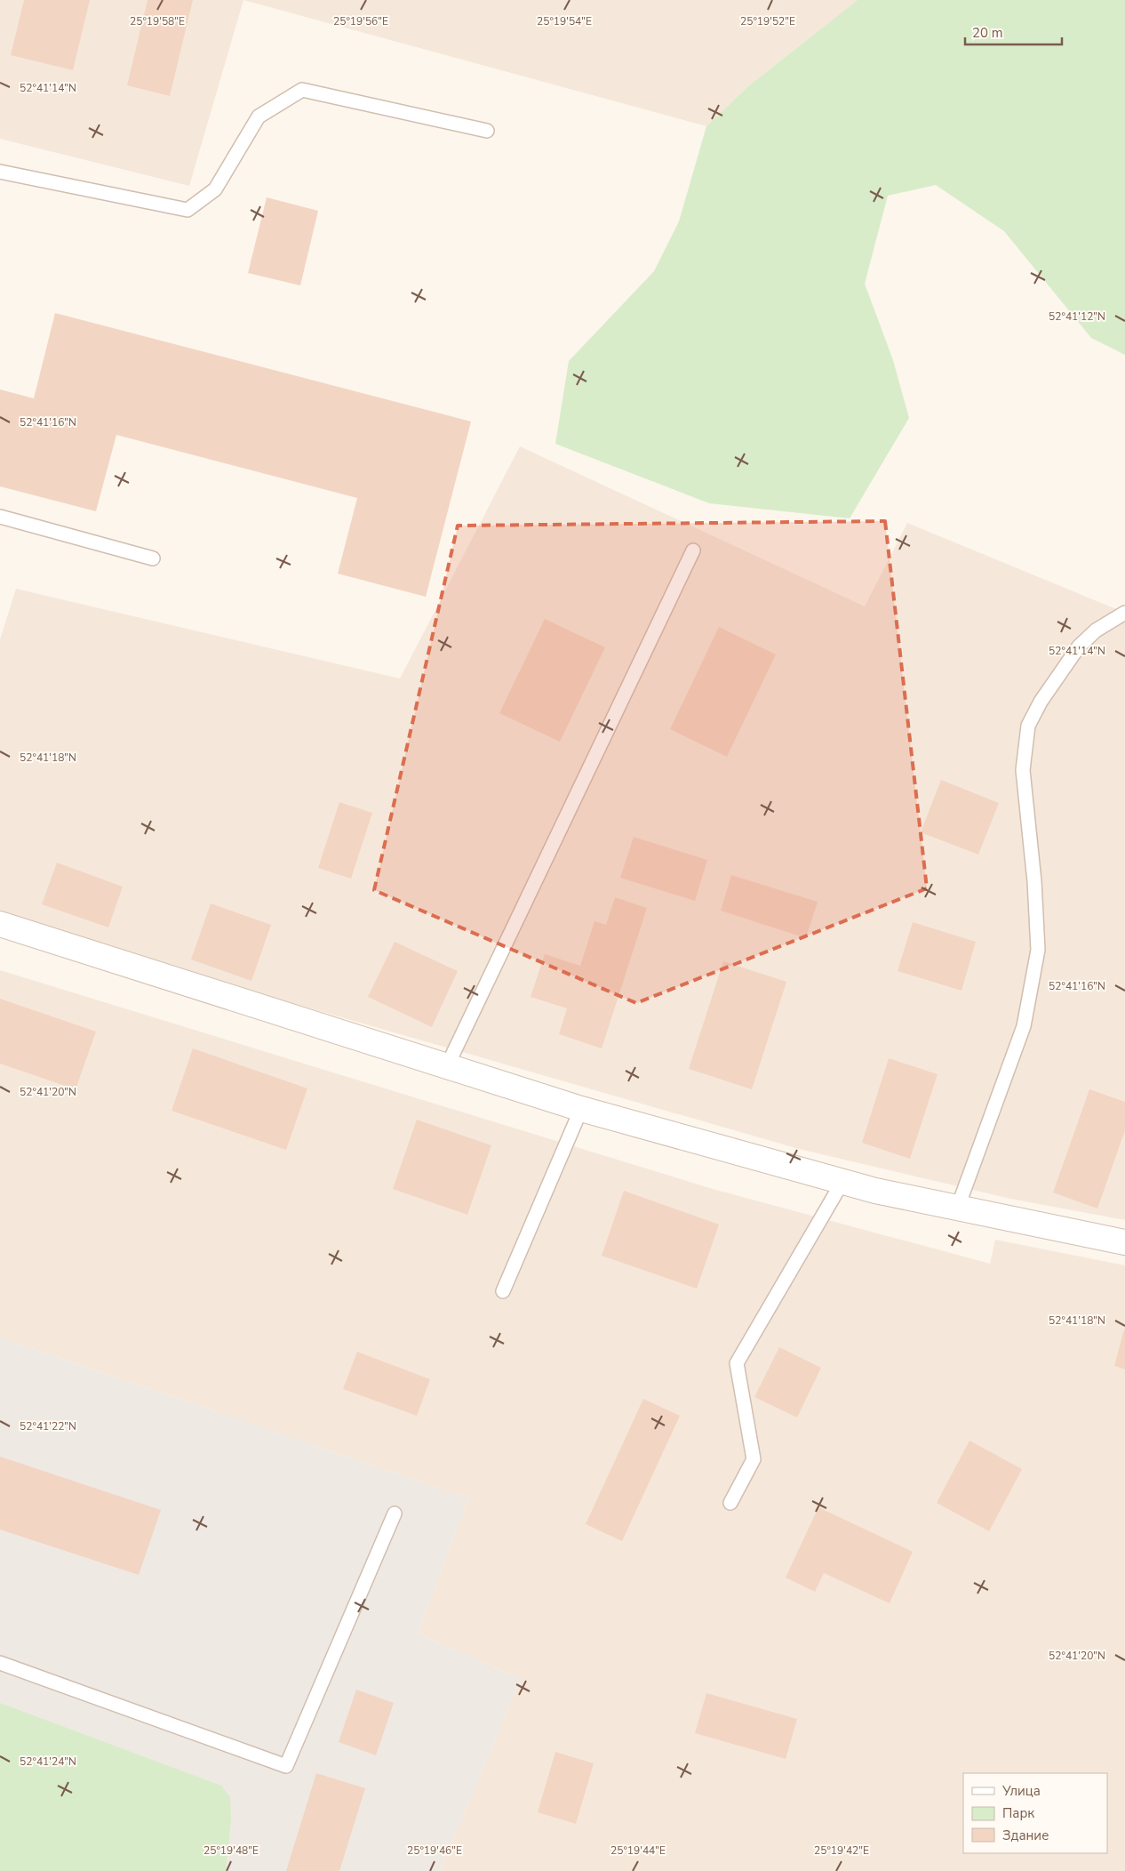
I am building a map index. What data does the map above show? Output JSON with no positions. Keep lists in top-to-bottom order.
{
  "legend": ["Улица", "Парк", "Здание"],
  "scale_bar": "20 m",
  "coordinates": [
    "25°19'58\"E",
    "25°19'56\"E",
    "25°19'54\"E",
    "25°19'52\"E",
    "52°41'14\"N",
    "52°41'12\"N",
    "52°41'16\"N",
    "52°41'18\"N",
    "52°41'20\"N",
    "52°41'22\"N",
    "52°41'24\"N",
    "25°19'48\"E",
    "25°19'46\"E",
    "25°19'44\"E",
    "25°19'42\"E"
  ]
}
